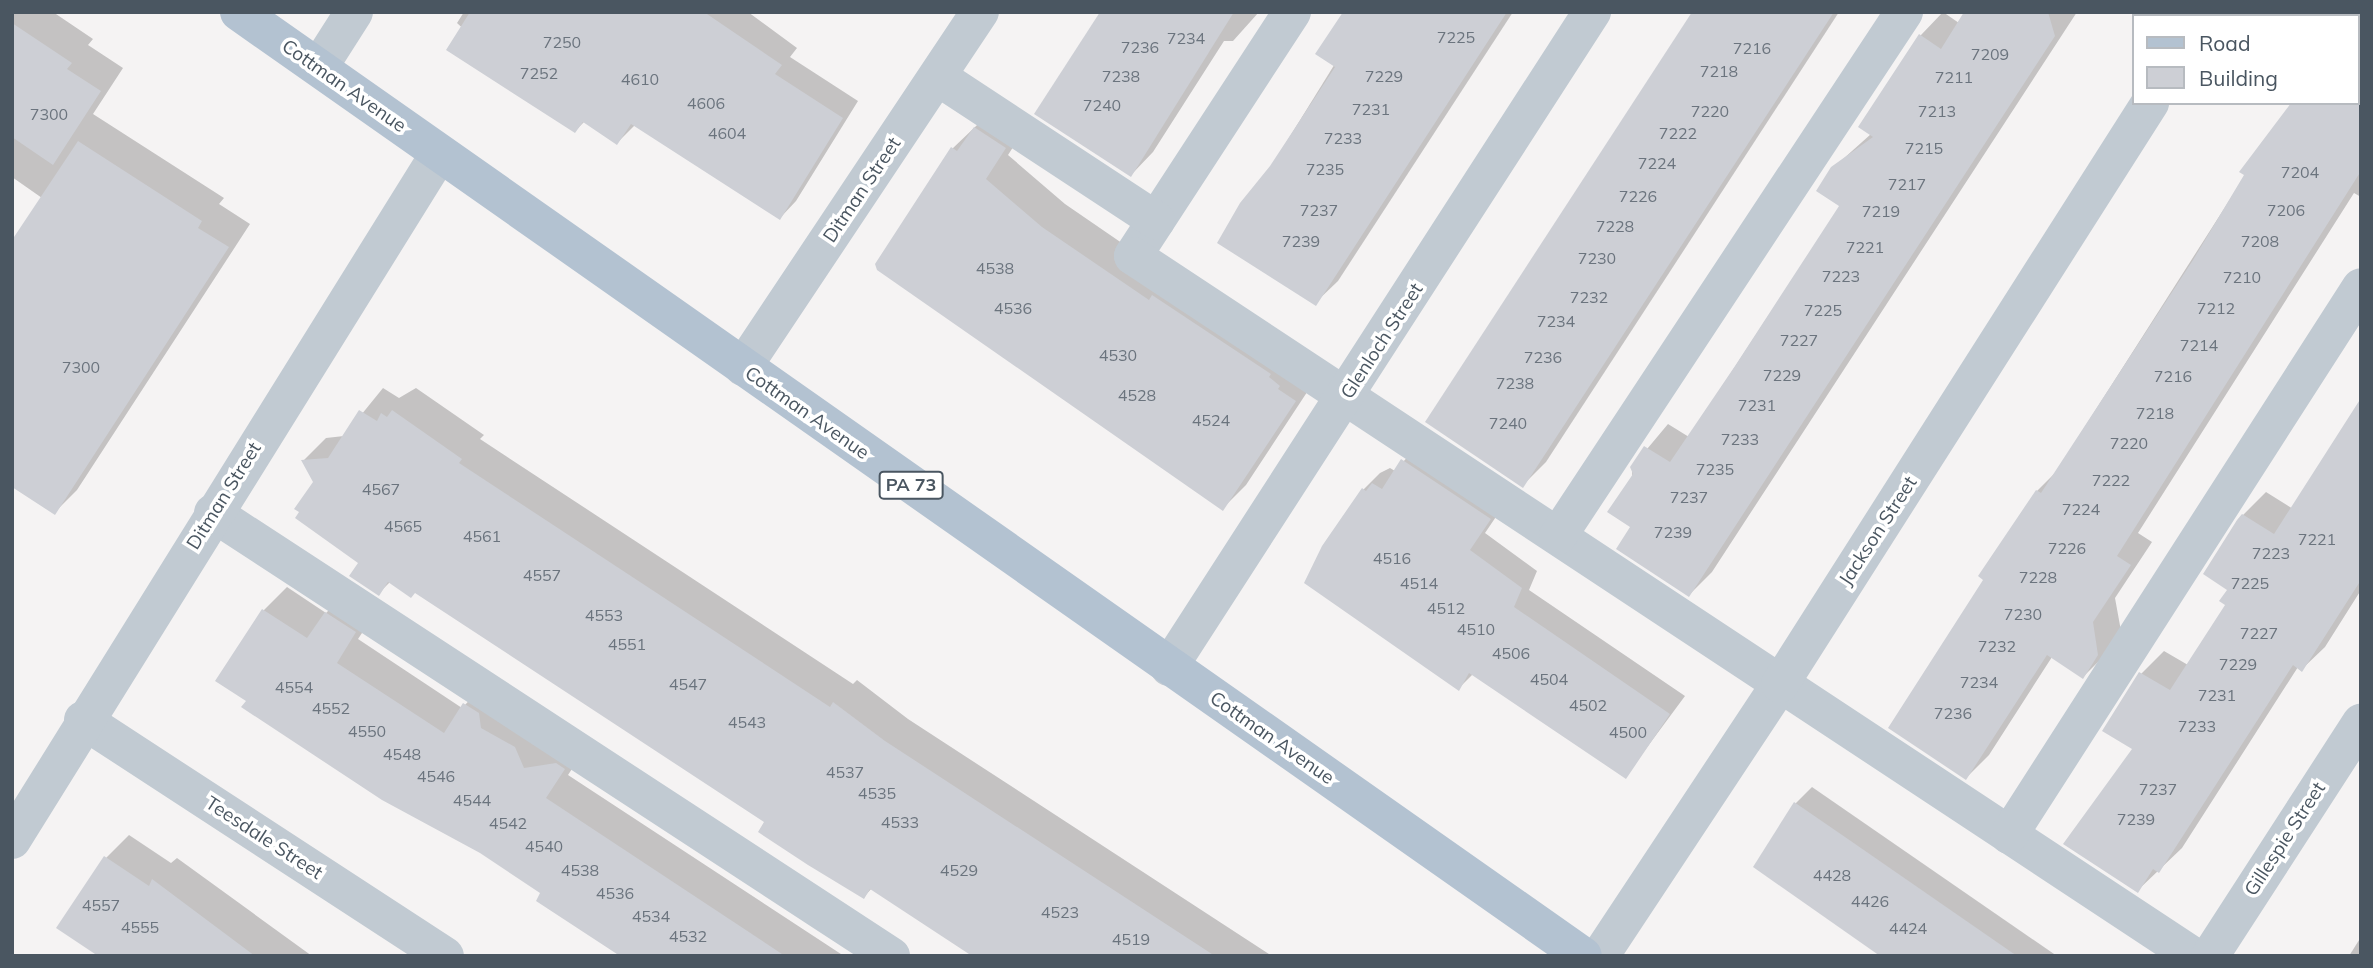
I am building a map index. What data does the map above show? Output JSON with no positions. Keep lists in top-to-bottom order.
{
  "streets": {
    "main road": ["Cottman Avenue", "PA 73"],
    "street": [
      "Ditman Street",
      "Glenloch Street",
      "Jackson Street",
      "Teesdale Street",
      "Gillespie Street"
    ]
  },
  "crossings": [
    ["Cottman Avenue", "Ditman Street"],
    ["Cottman Avenue", "Glenloch Street"],
    ["Ditman Street", "Teesdale Street"]
  ],
  "house_numbers": [
    "7225",
    "7234",
    "7250",
    "7236",
    "7216",
    "7209",
    "7218",
    "7252",
    "7238",
    "7229",
    "7211",
    "4610",
    "4606",
    "7240",
    "7231",
    "7220",
    "7213",
    "7300",
    "4604",
    "7222",
    "7233",
    "7215",
    "7224",
    "7235",
    "7204",
    "7217",
    "7226",
    "7237",
    "7206",
    "7219",
    "7228",
    "7239",
    "7208",
    "7221",
    "7230",
    "4538",
    "7223",
    "7210",
    "7232",
    "4536",
    "7212",
    "7225",
    "7234",
    "7227",
    "7214",
    "4530",
    "7236",
    "7300",
    "7229",
    "7216",
    "7238",
    "4528",
    "7231",
    "7218",
    "4524",
    "7240",
    "7233",
    "7220",
    "7235",
    "7222",
    "4567",
    "7237",
    "7224",
    "4565",
    "7239",
    "4561",
    "7221",
    "7226",
    "7223",
    "4516",
    "4557",
    "7228",
    "4514",
    "7225",
    "4512",
    "7230",
    "4553",
    "4510",
    "7227",
    "4551",
    "7232",
    "4506",
    "7229",
    "4504",
    "7234",
    "4547",
    "4554",
    "7231",
    "4502",
    "4552",
    "7236",
    "4543",
    "7233",
    "4550",
    "4500",
    "4548",
    "4537",
    "4546",
    "7237",
    "4535",
    "4544",
    "7239",
    "4533",
    "4542",
    "4540",
    "4538",
    "4529",
    "4428",
    "4536",
    "4426",
    "4557",
    "4523",
    "4534",
    "4555",
    "4424",
    "4532",
    "4519"
  ],
  "legend": ["Road", "Building"]
}
